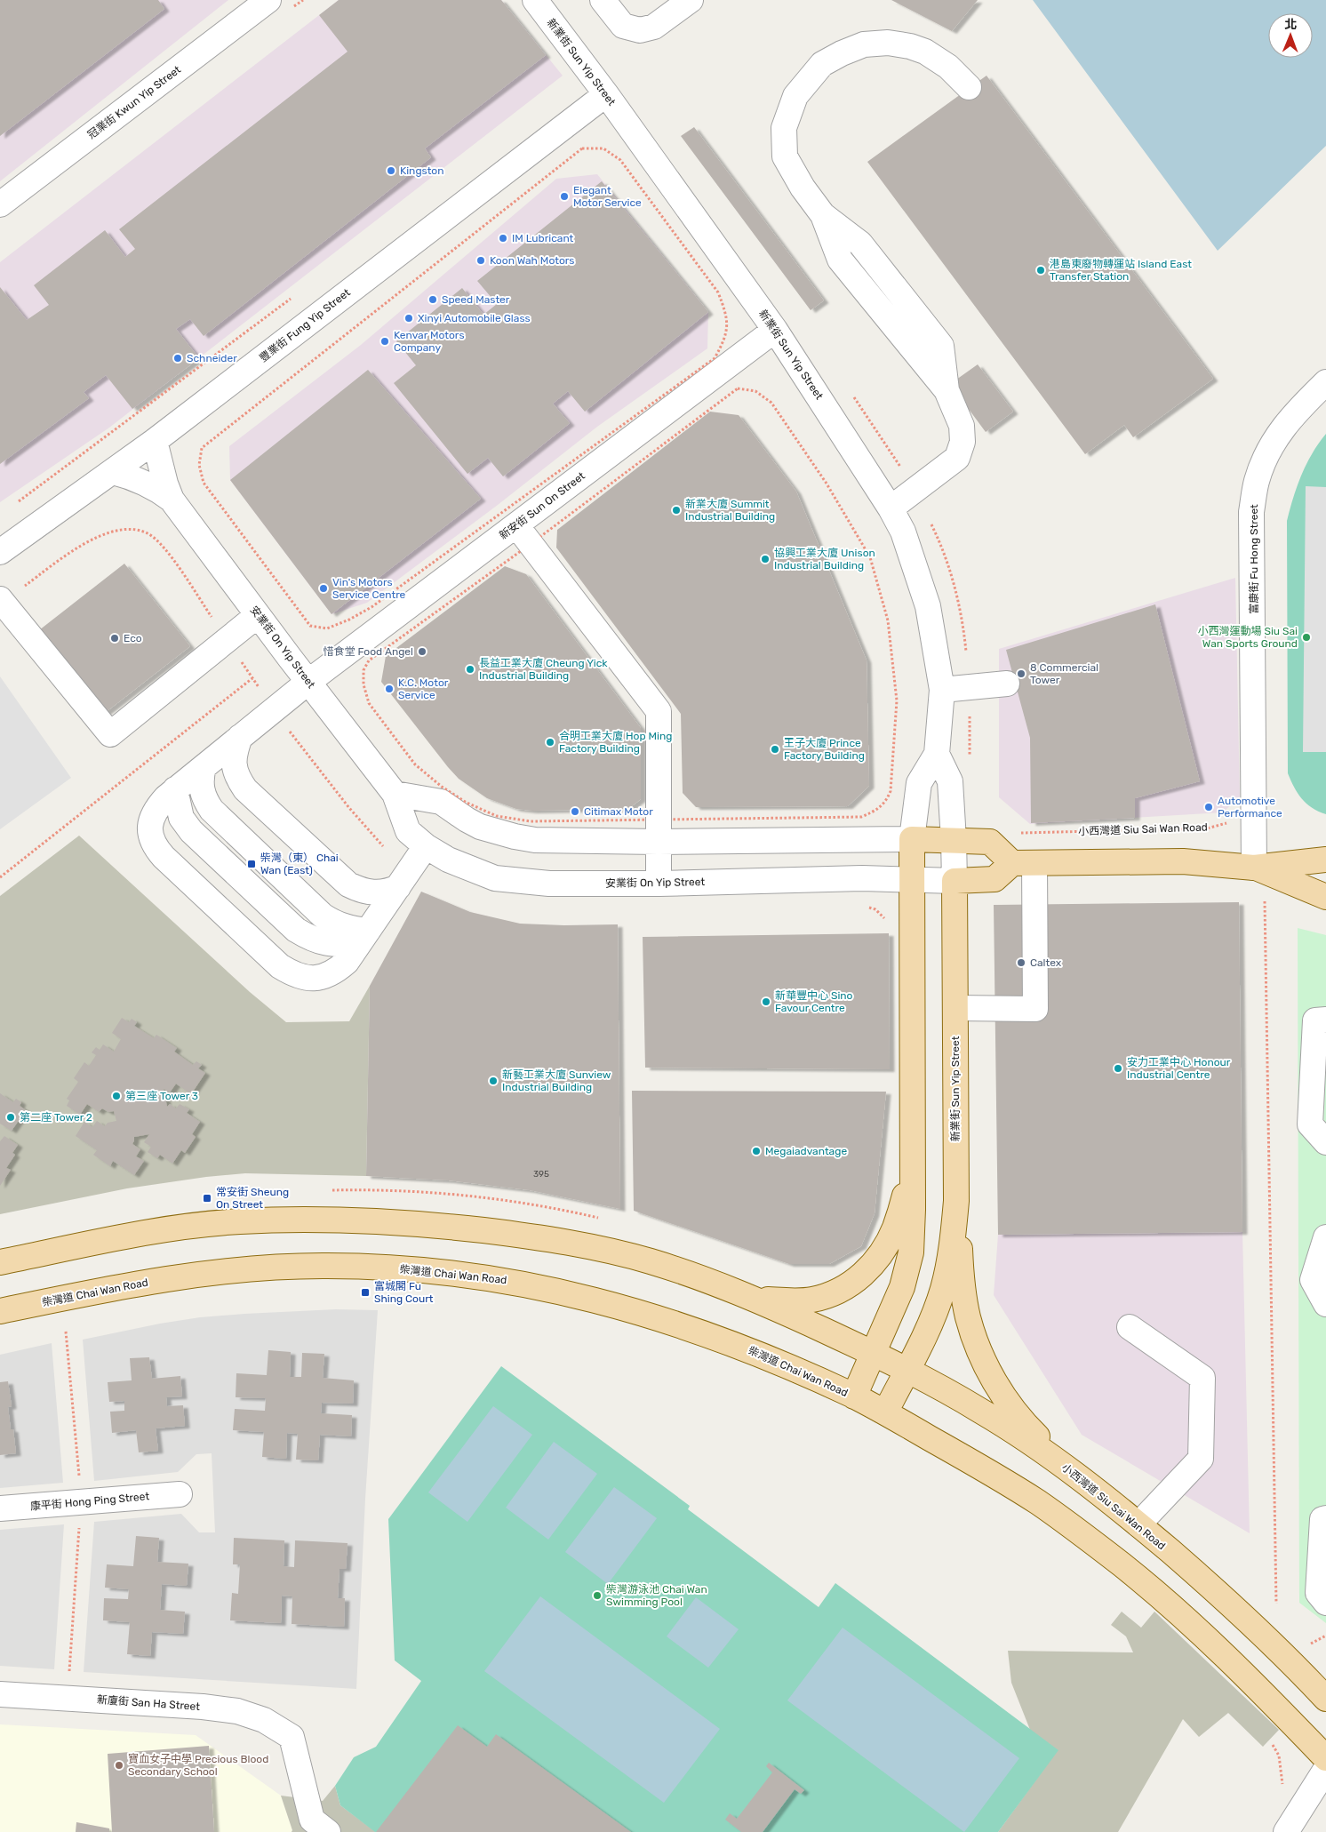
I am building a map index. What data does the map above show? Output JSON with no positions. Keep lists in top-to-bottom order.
{
  "streets": {
    "main road": ["新業街 Sun Yip Street", "小西灣道 Siu Sai Wan Road", "柴灣道 Chai Wan Road"],
    "street": [
      "冠業街 Kwun Yip Street",
      "豐業街 Fung Yip Street",
      "新安街 Sun On Street",
      "富康街 Fu Hong Street",
      "安業街 On Yip Street",
      "康平街 Hong Ping Street",
      "新廈街 San Ha Street"
    ]
  },
  "crossings": [
    ["新業街 Sun Yip Street", "豐業街 Fung Yip Street"],
    ["新業街 Sun Yip Street", "新安街 Sun On Street"],
    ["新業街 Sun Yip Street", "安業街 On Yip Street"],
    ["新業街 Sun Yip Street", "小西灣道 Siu Sai Wan Road"],
    ["新業街 Sun Yip Street", "柴灣道 Chai Wan Road"],
    ["豐業街 Fung Yip Street", "安業街 On Yip Street"],
    ["新安街 Sun On Street", "安業街 On Yip Street"]
  ],
  "places": {
    "other": [
      "Kingston",
      "Elegant Motor Service",
      "IM Lubricant",
      "Koon Wah Motors",
      "港島東廢物轉運站 Island East Transfer Station",
      "Speed Master",
      "Xinyi Automobile Glass",
      "Kenvar Motors Company",
      "Schneider",
      "新業大廈 Summit Industrial Building",
      "協興工業大廈 Unison Industrial Building",
      "Vin's Motors Service Centre",
      "小西灣運動場 Siu Sai Wan Sports Ground",
      "Eco",
      "惜食堂 Food Angel",
      "長益工業大廈 Cheung Yick Industrial Building",
      "8 Commercial Tower",
      "K.C. Motor Service",
      "合明工業大廈 Hop Ming Factory Building",
      "王子大廈 Prince Factory Building",
      "Automotive Performance",
      "Citimax Motor",
      "Caltex",
      "新華豐中心 Sino Favour Centre",
      "安力工業中心 Honour Industrial Centre",
      "新藝工業大廈 Sunview Industrial Building",
      "第三座 Tower 3",
      "第二座 Tower 2",
      "Megaiadvantage",
      "柴灣游泳池 Chai Wan Swimming Pool",
      "寶血女子中學 Precious Blood Secondary School"
    ],
    "transit": ["柴灣（東） Chai Wan (East)", "常安街 Sheung On Street", "富城閣 Fu Shing Court"]
  },
  "house_numbers": ["395"],
  "north": "top"
}
